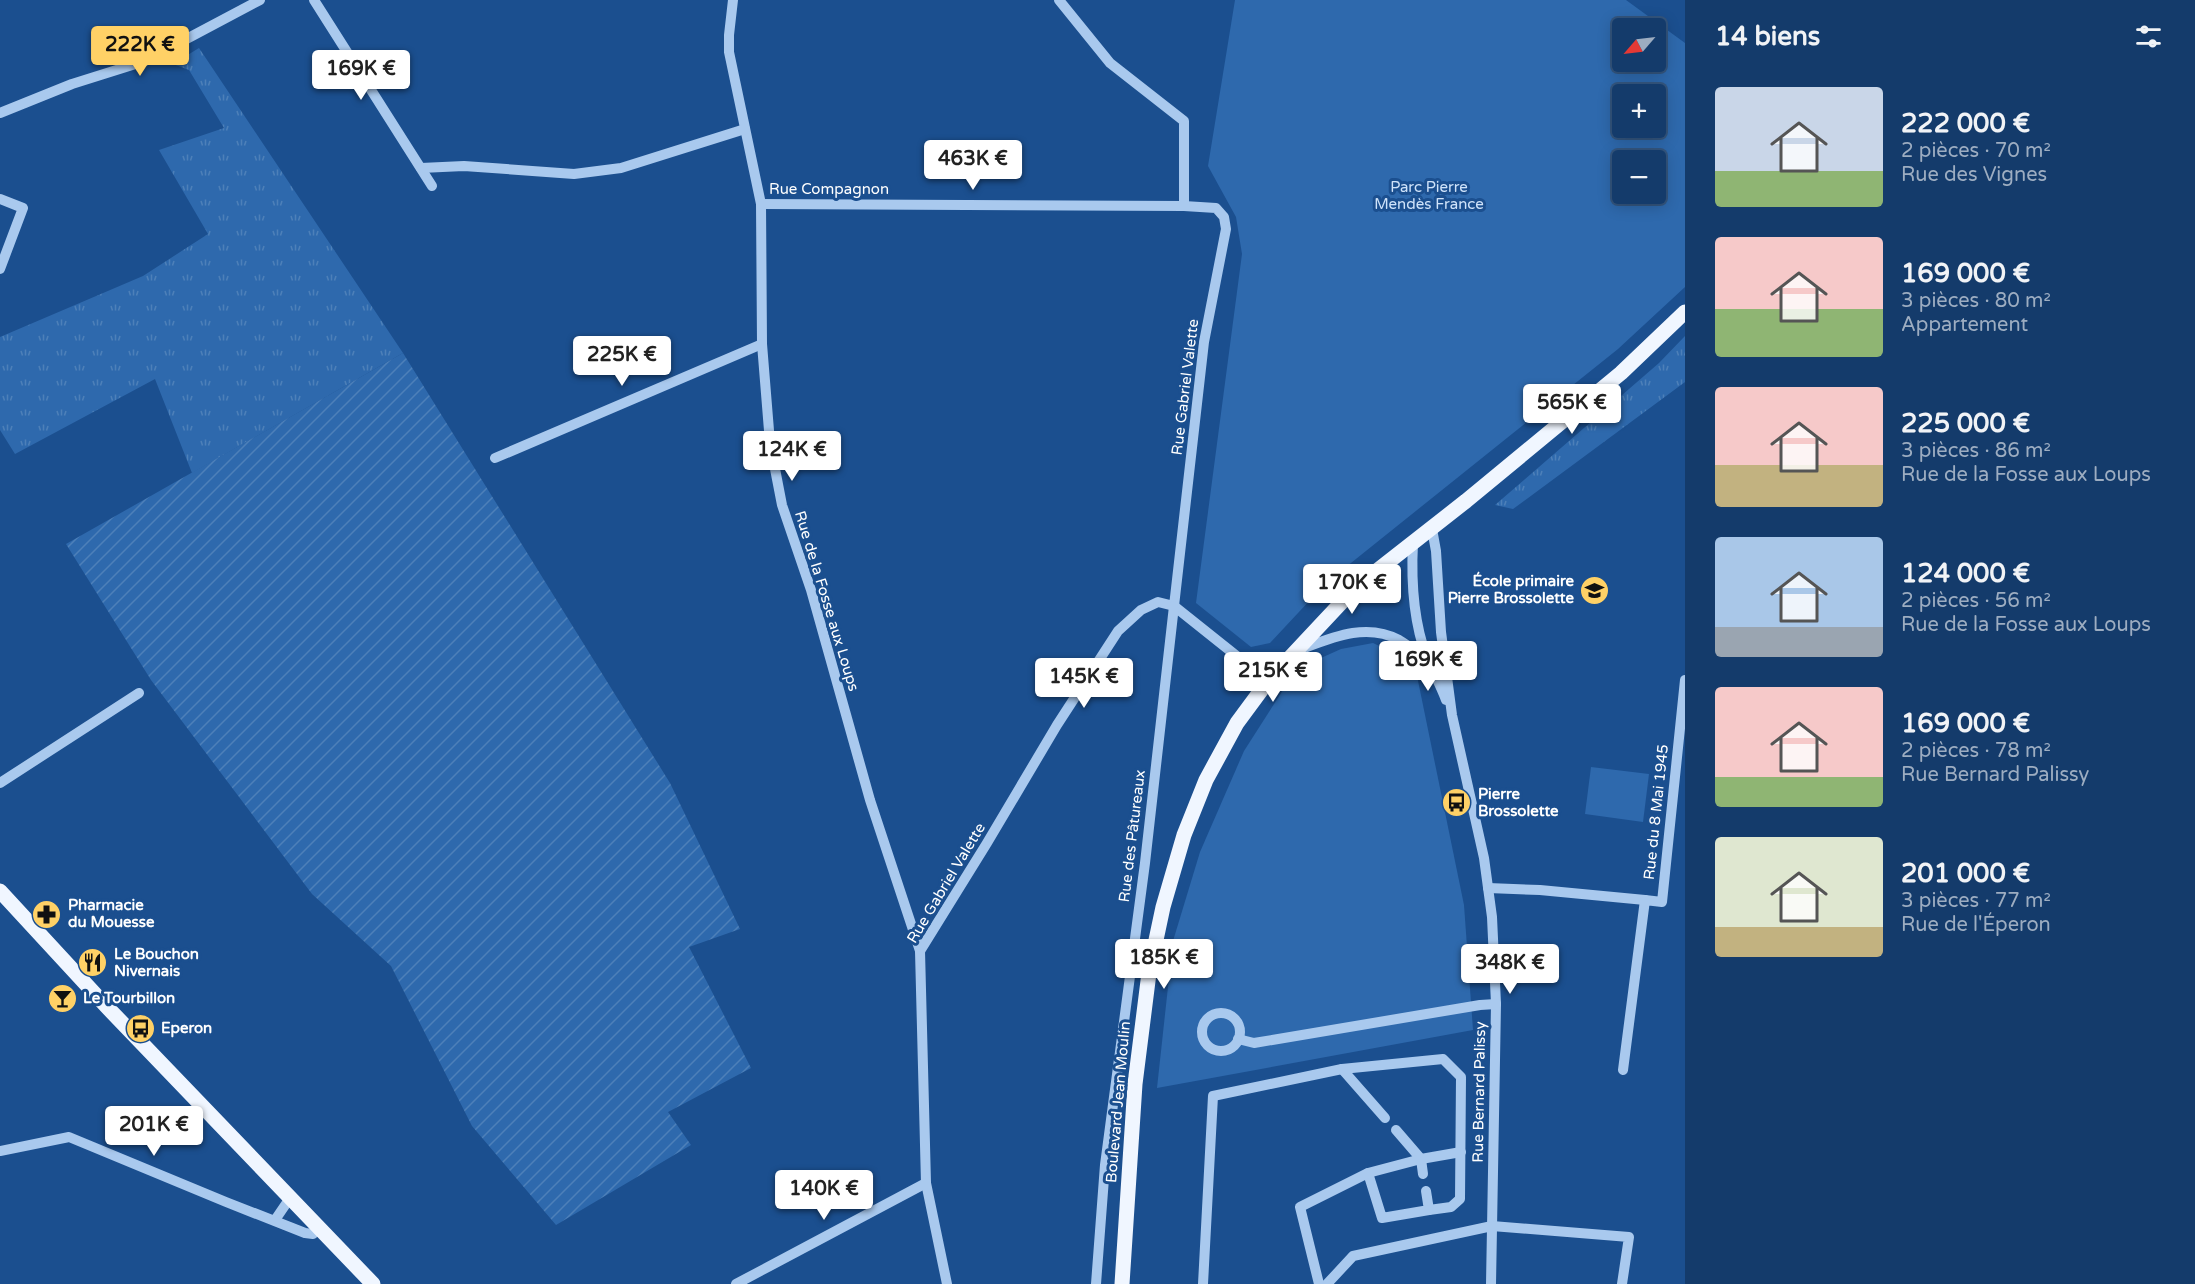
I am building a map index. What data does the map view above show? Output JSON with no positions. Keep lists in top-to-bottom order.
{
  "streets": {
    "main road": ["Boulevard Jean Moulin"],
    "street": [
      "Rue Compagnon",
      "Rue Gabriel Valette",
      "Rue de la Fosse aux Loups",
      "Rue du 8 Mai 1945",
      "Rue des Pâtureaux",
      "Rue Bernard Palissy"
    ]
  },
  "crossings": [
    ["Rue Compagnon", "Rue Gabriel Valette"],
    ["Rue Compagnon", "Rue de la Fosse aux Loups"],
    ["Rue Gabriel Valette", "Rue de la Fosse aux Loups"],
    ["Rue Gabriel Valette", "Rue des Pâtureaux"],
    ["Rue Bernard Palissy", "Boulevard Jean Moulin"]
  ],
  "parks": ["Parc Pierre Mendès France"],
  "places": {
    "school or university": ["École primaire Pierre Brossolette"],
    "bus stop": ["Pierre Brossolette", "Eperon"],
    "pharmacy": ["Pharmacie du Mouesse"],
    "restaurant": ["Le Bouchon Nivernais"],
    "bar": ["Le Tourbillon"]
  },
  "north": "bottom left",
  "page": {
    "heading": "14 biens",
    "map_buttons": ["+", "−"],
    "price": [
      "222K €",
      "169K €",
      "463K €",
      "225K €",
      "565K €",
      "124K €",
      "170K €",
      "169K €",
      "215K €",
      "145K €",
      "185K €",
      "348K €",
      "201K €",
      "140K €"
    ],
    "list": [
      {
        "name": "222 000 €",
        "note": "2 pièces · 70 m² · Rue des Vignes"
      },
      {
        "name": "169 000 €",
        "note": "3 pièces · 80 m² · Appartement"
      },
      {
        "name": "225 000 €",
        "note": "3 pièces · 86 m² · Rue de la Fosse aux Loups"
      },
      {
        "name": "124 000 €",
        "note": "2 pièces · 56 m² · Rue de la Fosse aux Loups"
      },
      {
        "name": "169 000 €",
        "note": "2 pièces · 78 m² · Rue Bernard Palissy"
      },
      {
        "name": "201 000 €",
        "note": "3 pièces · 77 m² · Rue de l'Éperon"
      }
    ]
  }
}
